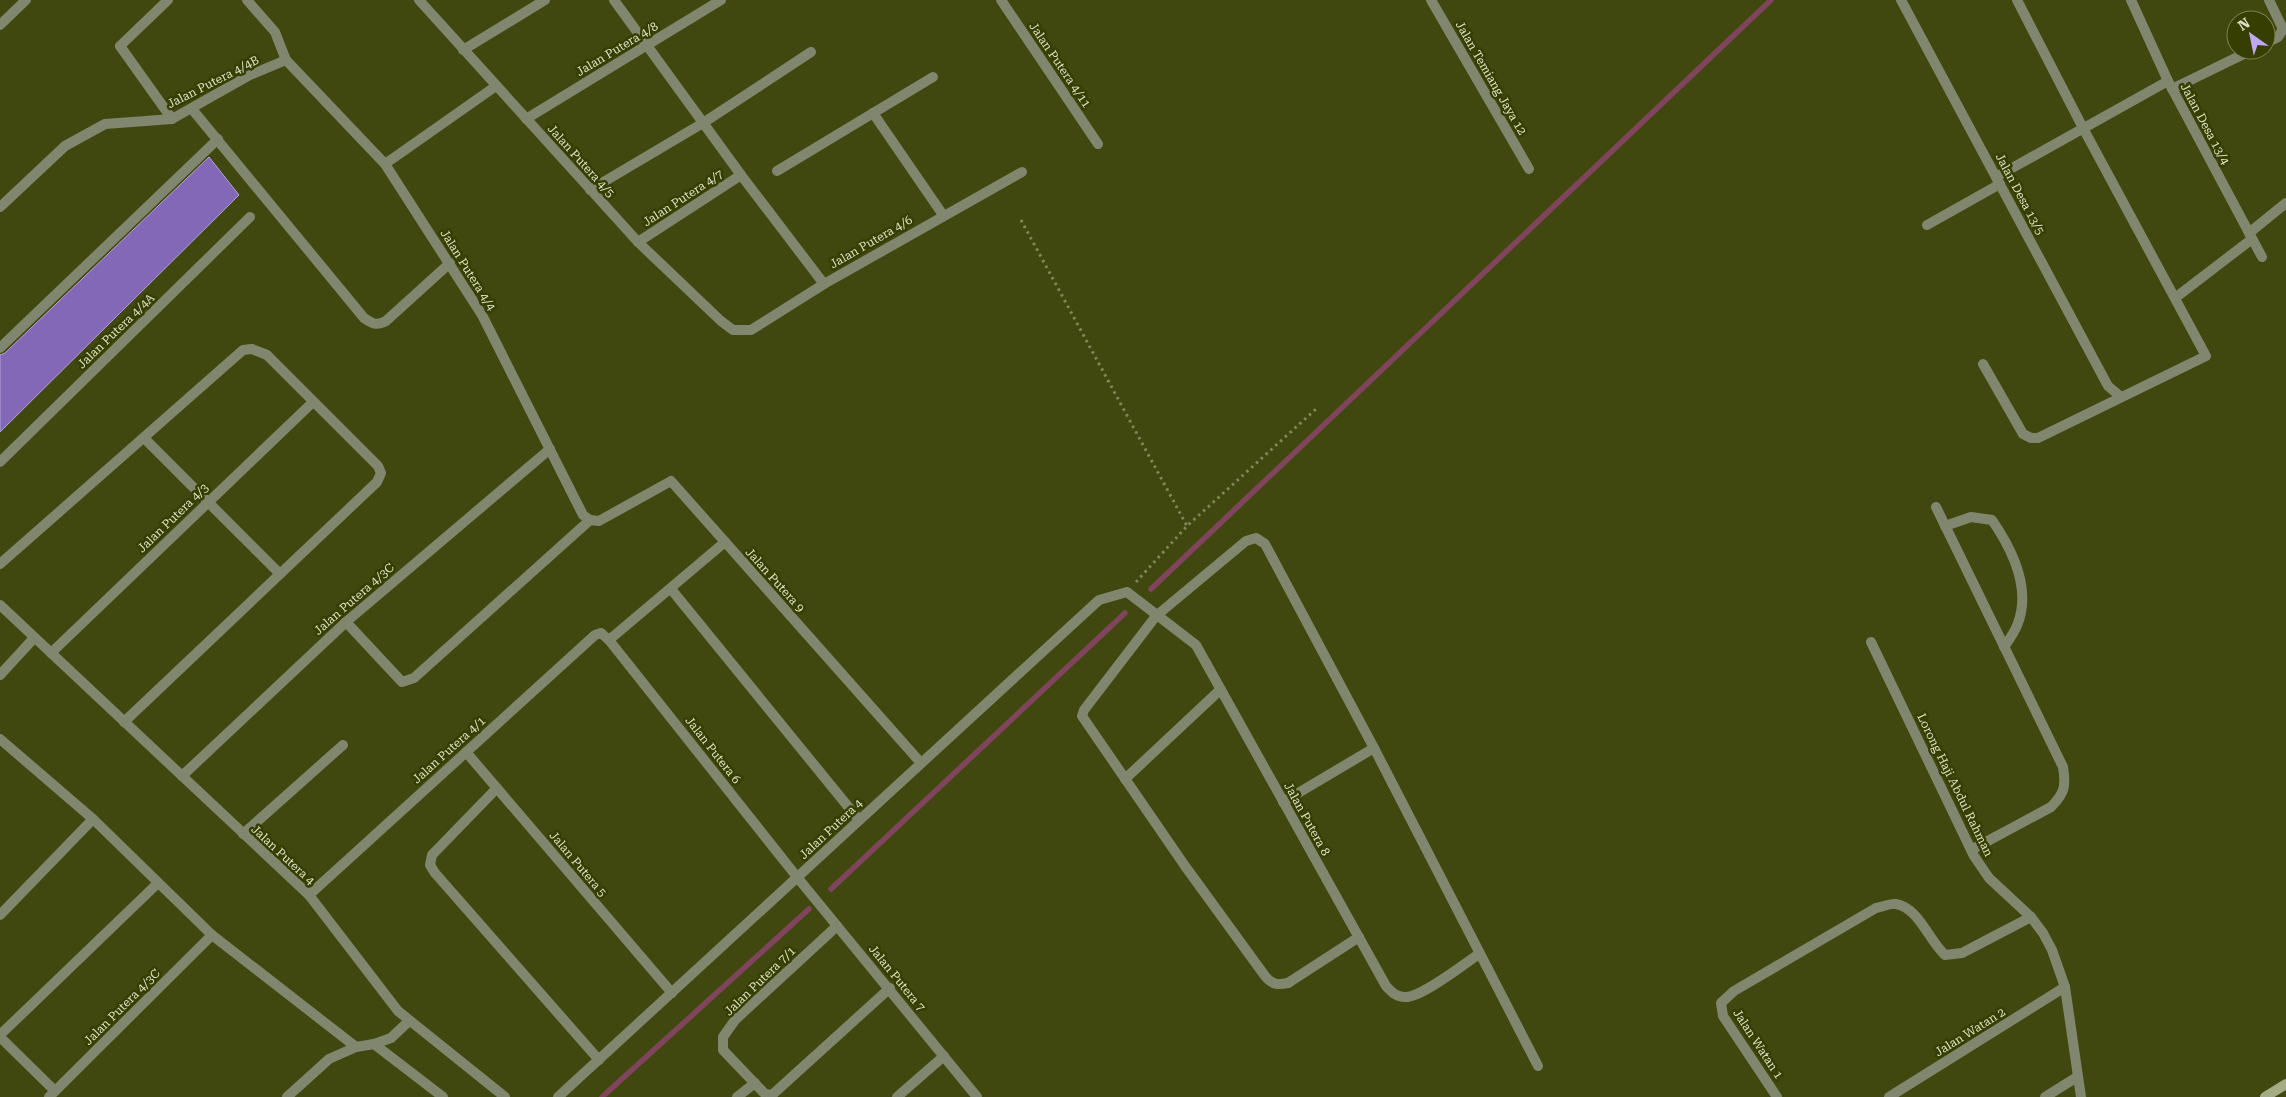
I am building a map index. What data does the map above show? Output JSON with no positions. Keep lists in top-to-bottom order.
{
  "streets": {
    "street": [
      "Jalan Putera 4/8",
      "Jalan Putera 4/11",
      "Jalan Temiang Jaya 12",
      "Jalan Putera 4/4B",
      "Jalan Desa 13/4",
      "Jalan Putera 4/5",
      "Jalan Desa 13/5",
      "Jalan Putera 4/7",
      "Jalan Putera 4/6",
      "Jalan Putera 4/4",
      "Jalan Putera 4/4A",
      "Jalan Putera 4/3",
      "Jalan Putera 9",
      "Jalan Putera 4/3C",
      "Jalan Putera 4/1",
      "Jalan Putera 6",
      "Lorong Haji Abdul Rahman",
      "Jalan Putera 8",
      "Jalan Putera 4",
      "Jalan Putera 5",
      "Jalan Putera 7",
      "Jalan Putera 7/1",
      "Jalan Watan 2",
      "Jalan Watan 1"
    ]
  },
  "crossings": [
    ["Jalan Putera 4/8", "Jalan Putera 4/5"],
    ["Jalan Putera 4/4B", "Jalan Putera 4/4"],
    ["Jalan Putera 4/5", "Jalan Putera 4/7"],
    ["Jalan Putera 4/5", "Jalan Putera 4/6"],
    ["Jalan Putera 4/4", "Jalan Putera 9"],
    ["Jalan Putera 4/4", "Jalan Putera 4/3C"],
    ["Jalan Putera 4/3", "Jalan Putera 4"],
    ["Jalan Putera 9", "Jalan Putera 4"],
    ["Jalan Putera 4/3C", "Jalan Putera 4"],
    ["Jalan Putera 4/1", "Jalan Putera 6"],
    ["Jalan Putera 4/1", "Jalan Putera 4"],
    ["Jalan Putera 4/1", "Jalan Putera 5"],
    ["Jalan Putera 6", "Jalan Putera 4"],
    ["Jalan Putera 6", "Jalan Putera 7"],
    ["Lorong Haji Abdul Rahman", "Jalan Watan 2"],
    ["Lorong Haji Abdul Rahman", "Jalan Watan 1"],
    ["Jalan Putera 8", "Jalan Putera 4"],
    ["Jalan Putera 4", "Jalan Putera 5"],
    ["Jalan Putera 4", "Jalan Putera 7"],
    ["Jalan Putera 7", "Jalan Putera 7/1"]
  ],
  "north": "top left"
}
